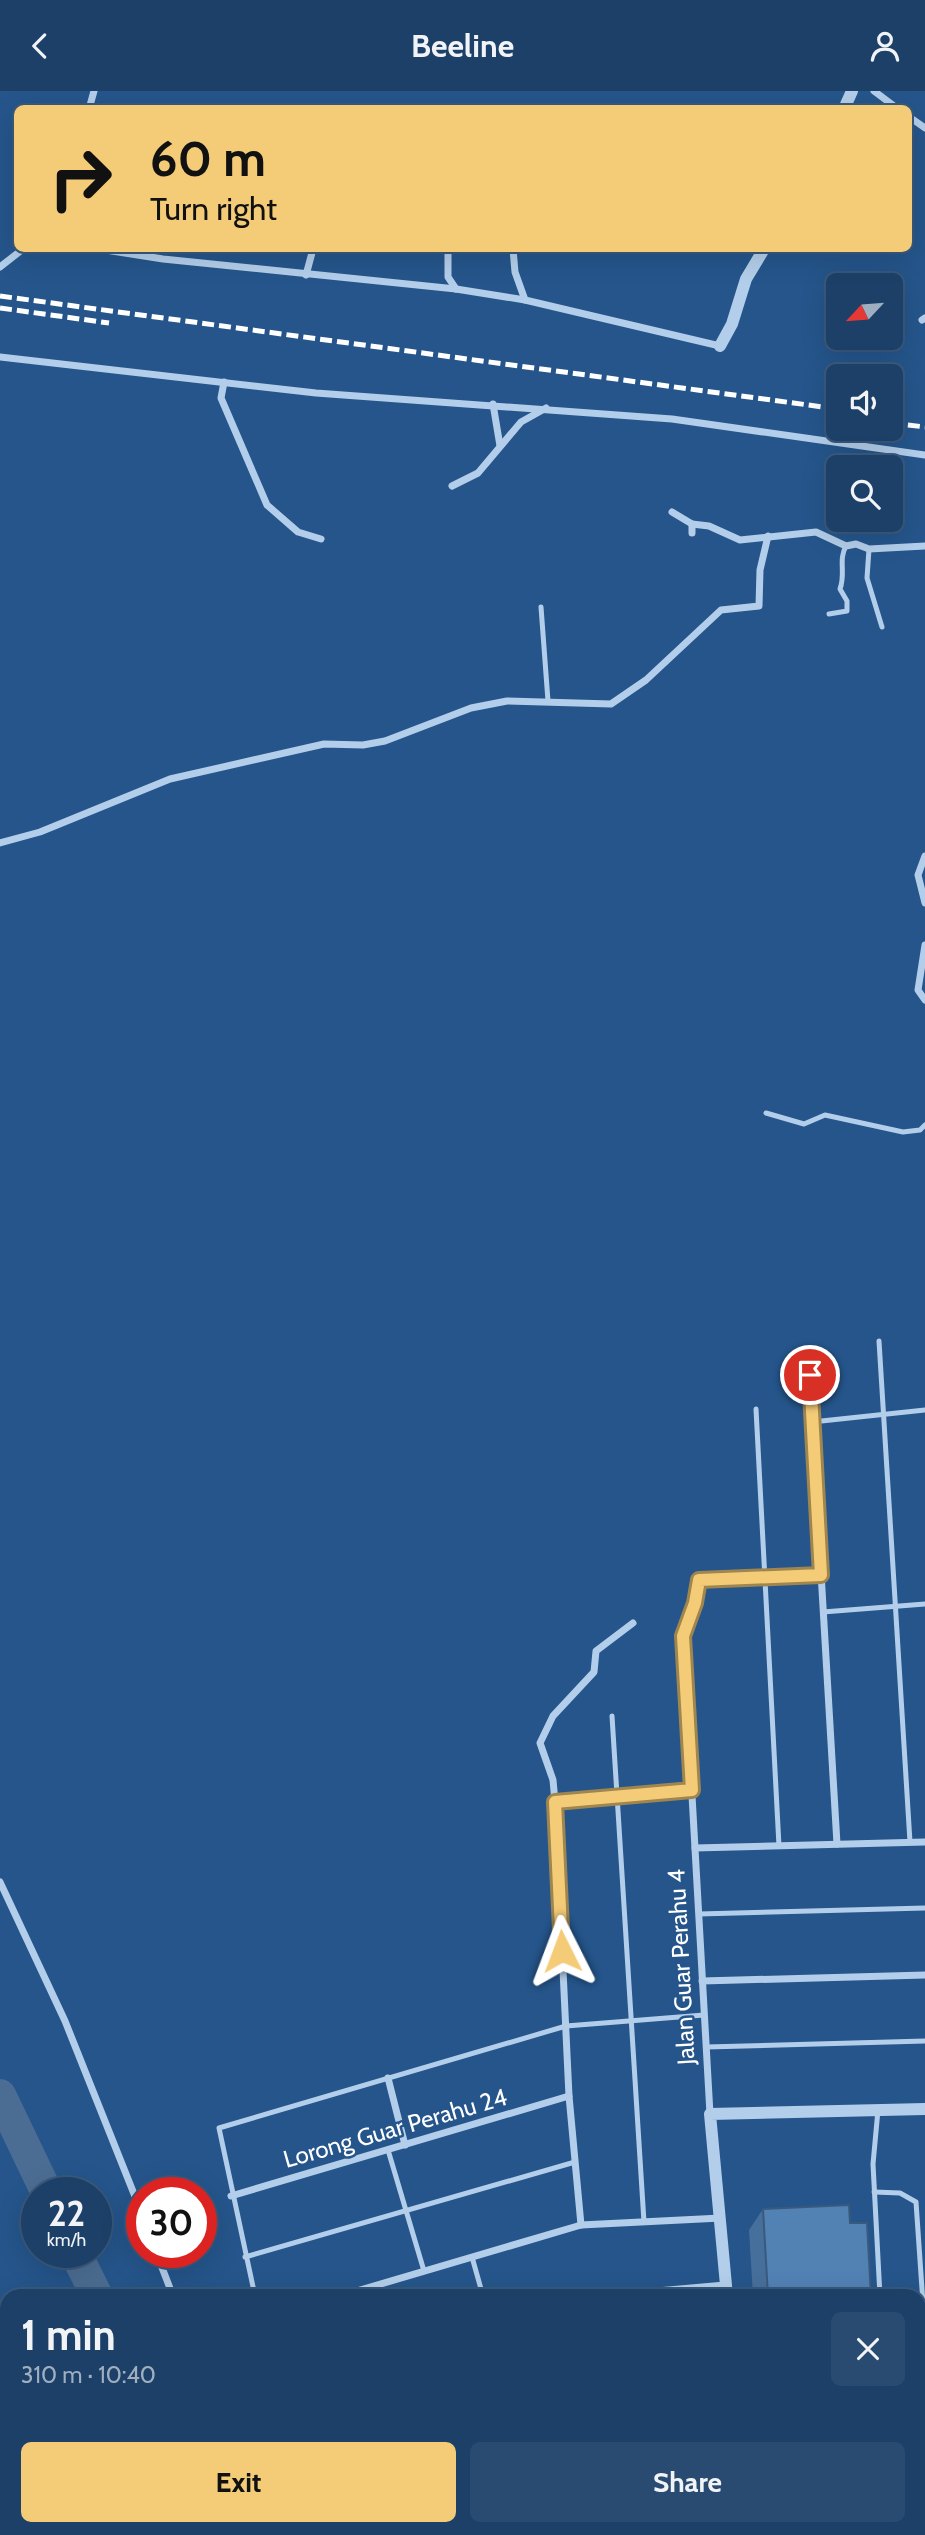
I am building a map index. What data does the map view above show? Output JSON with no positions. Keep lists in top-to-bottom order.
{
  "streets": {
    "street": ["Jalan Guar Perahu 4", "Lorong Guar Perahu 24"]
  },
  "north": "bottom left",
  "page": {
    "header": "Beeline",
    "turn": ["60 m", "Turn right"],
    "speed": "22 km/h",
    "limit": "30",
    "heading": ["1 min", "310 m · 10:40"],
    "buttons": ["Exit", "Share"]
  }
}
